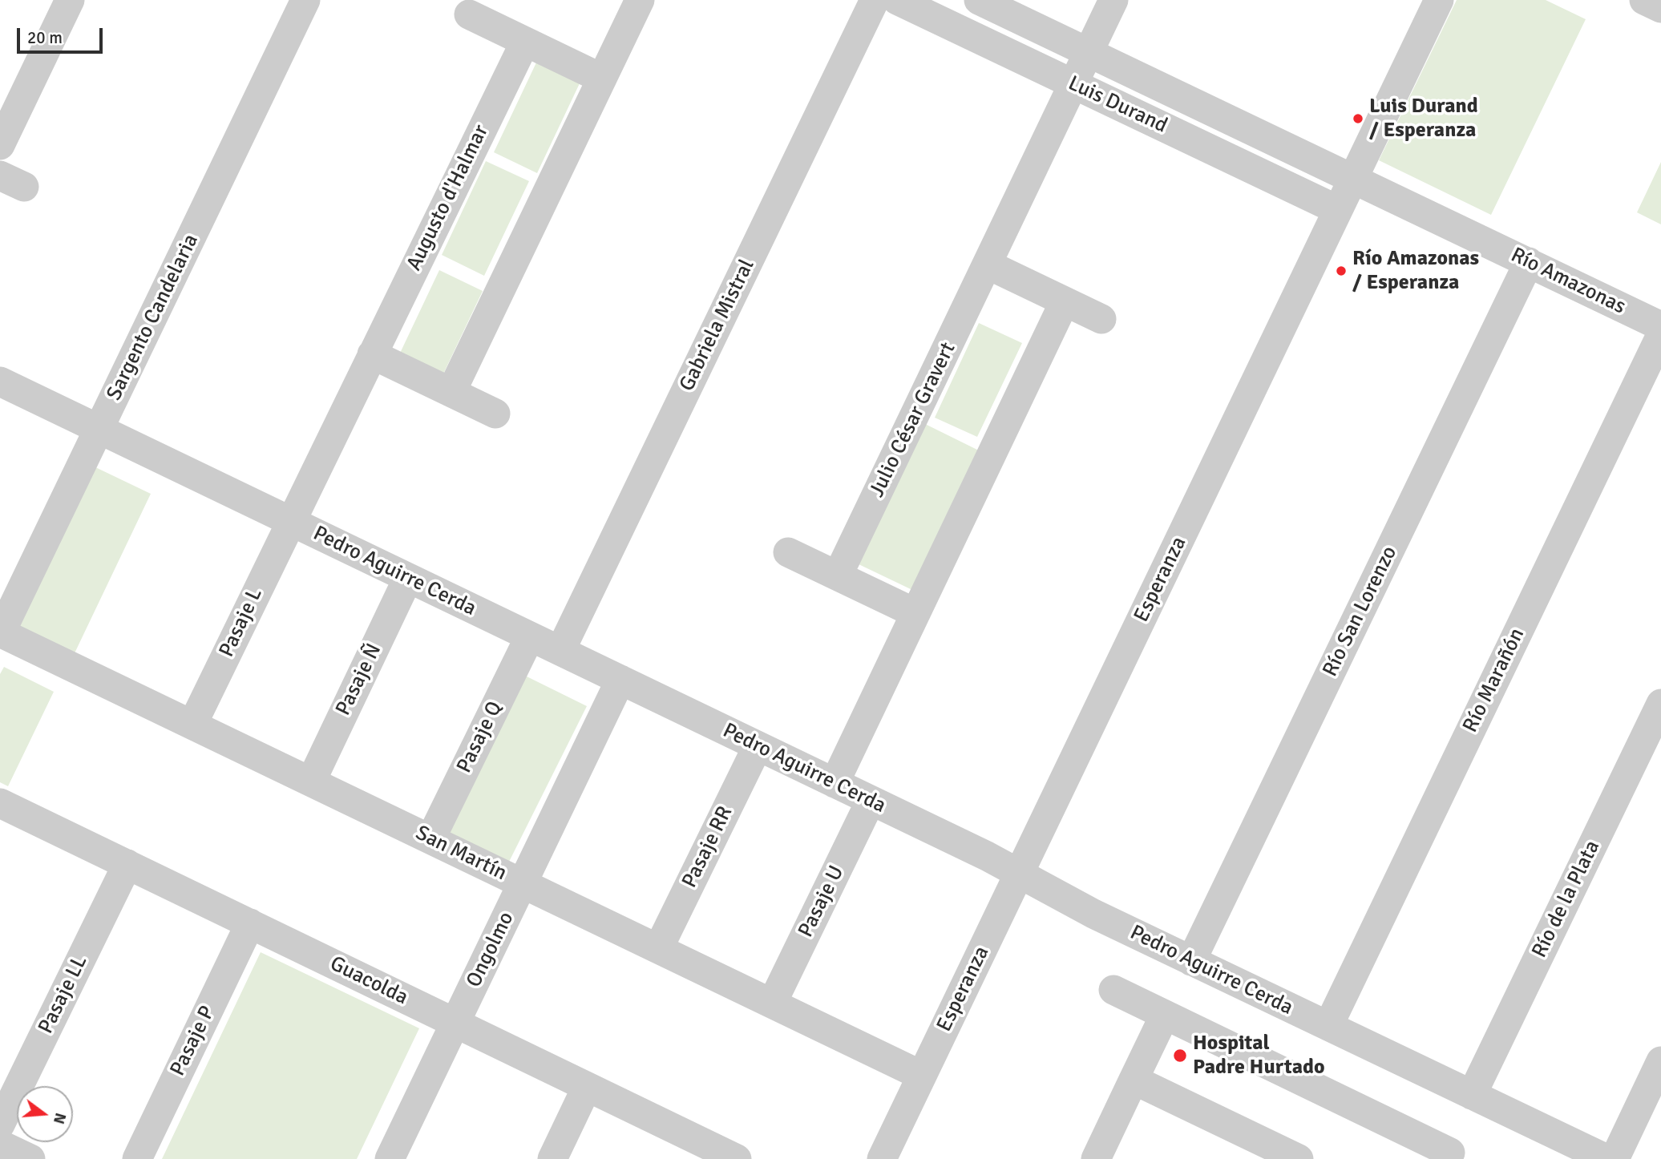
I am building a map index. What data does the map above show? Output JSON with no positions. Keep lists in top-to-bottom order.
{
  "streets": {
    "street": [
      "Luis Durand",
      "Augusto d'Halmar",
      "Río Amazonas",
      "Sargento Candelaria",
      "Gabriela Mistral",
      "Julio César Gravert",
      "Pedro Aguirre Cerda",
      "Esperanza",
      "Río San Lorenzo",
      "Pasaje L",
      "Pasaje Ñ",
      "Río Marañón",
      "Pasaje Q",
      "Pasaje RR",
      "San Martín",
      "Río de la Plata",
      "Pasaje U",
      "Ongolmo",
      "Guacolda",
      "Pasaje LL",
      "Pasaje P"
    ]
  },
  "crossings": [
    ["Luis Durand", "Río Amazonas"],
    ["Luis Durand", "Julio César Gravert"],
    ["Luis Durand", "Esperanza"],
    ["Augusto d'Halmar", "Pedro Aguirre Cerda"],
    ["Augusto d'Halmar", "Pasaje L"],
    ["Río Amazonas", "Esperanza"],
    ["Río Amazonas", "Río San Lorenzo"],
    ["Sargento Candelaria", "Pedro Aguirre Cerda"],
    ["Sargento Candelaria", "San Martín"],
    ["Gabriela Mistral", "Pedro Aguirre Cerda"],
    ["Pedro Aguirre Cerda", "Esperanza"],
    ["Pedro Aguirre Cerda", "Río San Lorenzo"],
    ["Pedro Aguirre Cerda", "Pasaje L"],
    ["Pedro Aguirre Cerda", "Pasaje Ñ"],
    ["Pedro Aguirre Cerda", "Río Marañón"],
    ["Pedro Aguirre Cerda", "Pasaje Q"],
    ["Pedro Aguirre Cerda", "Pasaje RR"],
    ["Pedro Aguirre Cerda", "Río de la Plata"],
    ["Pedro Aguirre Cerda", "Pasaje U"],
    ["Pedro Aguirre Cerda", "Ongolmo"],
    ["Esperanza", "San Martín"],
    ["Pasaje L", "San Martín"],
    ["Pasaje Ñ", "San Martín"],
    ["Pasaje Q", "San Martín"],
    ["Pasaje RR", "San Martín"],
    ["San Martín", "Pasaje U"],
    ["San Martín", "Ongolmo"],
    ["Ongolmo", "Guacolda"],
    ["Guacolda", "Pasaje LL"],
    ["Guacolda", "Pasaje P"]
  ],
  "places": ["Luis Durand / Esperanza", "Río Amazonas / Esperanza", "Hospital Padre Hurtado"],
  "scale_bar": "20 m",
  "north": "right"
}
